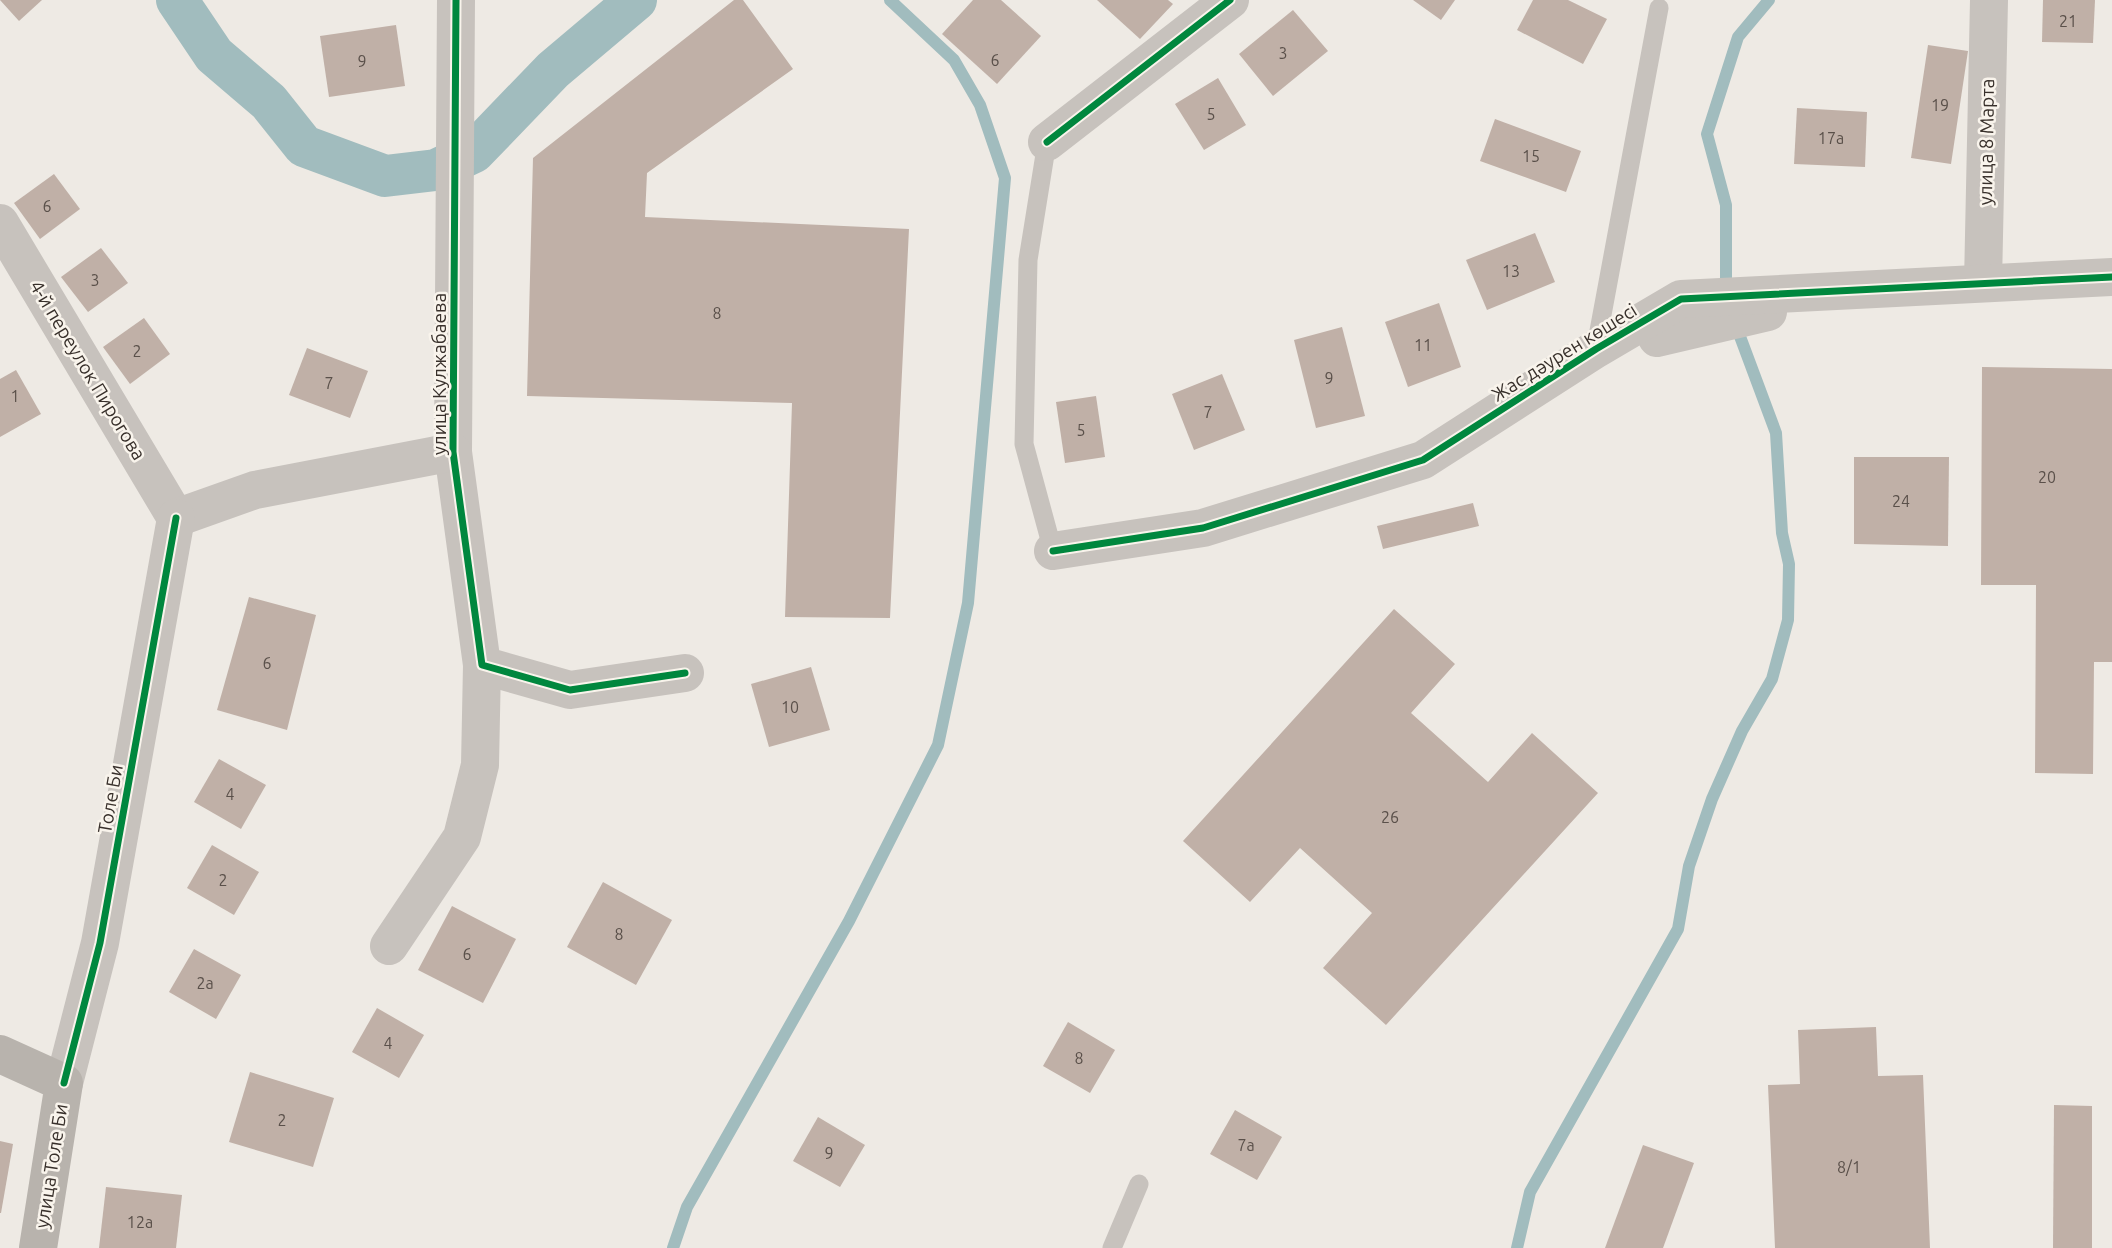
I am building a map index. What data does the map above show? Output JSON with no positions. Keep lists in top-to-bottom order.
{
  "streets": {
    "main road": ["улица Толе Би"],
    "street": [
      "улица 8 Марта",
      "Жас дәурен көшесі",
      "4-й переулок Пирогова",
      "улица Кулжабаева",
      "Толе Би"
    ]
  },
  "crossings": [
    ["улица 8 Марта", "Жас дәурен көшесі"],
    ["4-й переулок Пирогова", "улица Кулжабаева"],
    ["4-й переулок Пирогова", "Толе Би"],
    ["улица Кулжабаева", "Толе Би"],
    ["Толе Би", "улица Толе Би"]
  ],
  "house_numbers": [
    "21",
    "3",
    "6",
    "9",
    "19",
    "5",
    "17а",
    "15",
    "6",
    "13",
    "3",
    "8",
    "11",
    "2",
    "9",
    "7",
    "1",
    "7",
    "5",
    "20",
    "24",
    "6",
    "10",
    "4",
    "26",
    "2",
    "8",
    "6",
    "2а",
    "4",
    "8",
    "2",
    "7а",
    "9",
    "8/1",
    "12а"
  ]
}
